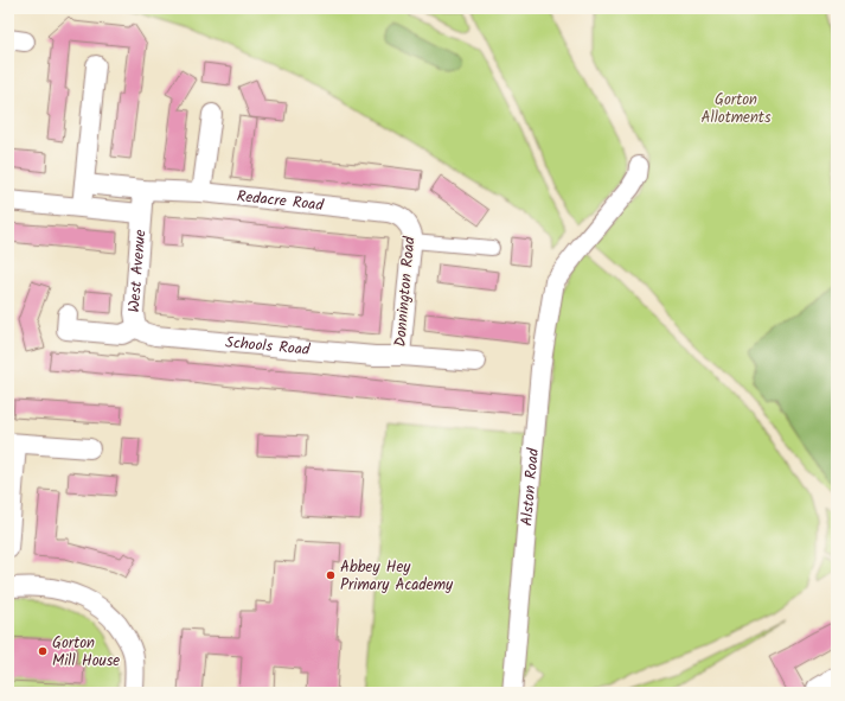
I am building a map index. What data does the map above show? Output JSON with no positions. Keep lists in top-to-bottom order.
{
  "streets": {
    "street": [
      "Redacre Road",
      "West Avenue",
      "Donnington Road",
      "Schools Road",
      "Alston Road"
    ]
  },
  "crossings": [
    ["Redacre Road", "Donnington Road"],
    ["West Avenue", "Schools Road"],
    ["Donnington Road", "Schools Road"]
  ],
  "parks": ["Gorton Allotments"],
  "places": ["Abbey Hey Primary Academy", "Gorton Mill House"]
}
